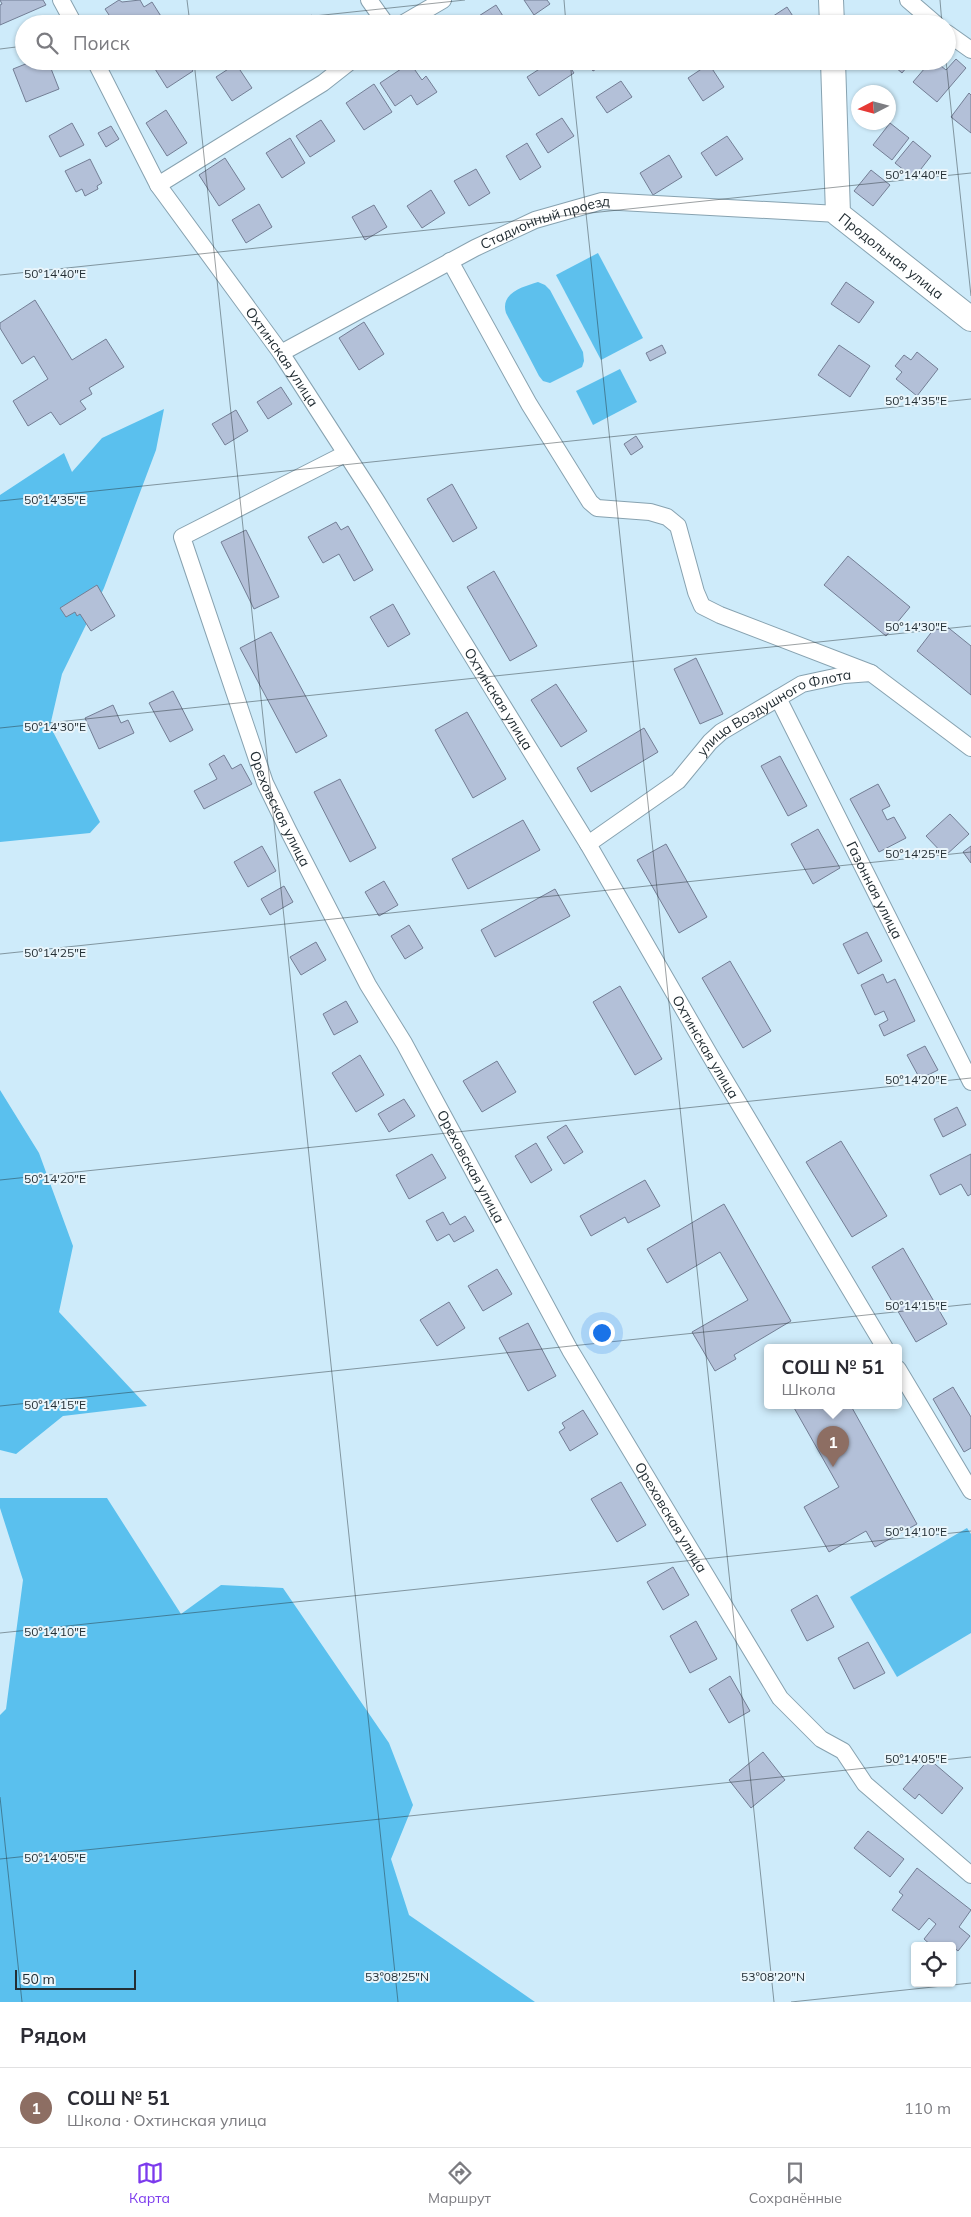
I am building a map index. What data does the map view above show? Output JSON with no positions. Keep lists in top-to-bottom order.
{
  "streets": {
    "street": [
      "Стадионный проезд",
      "Продольная улица",
      "Охтинская улица",
      "улица Воздушного Флота",
      "Ореховская улица",
      "Газонная улица"
    ]
  },
  "crossings": [
    ["Стадионный проезд", "Продольная улица"],
    ["Стадионный проезд", "Охтинская улица"],
    ["Охтинская улица", "улица Воздушного Флота"],
    ["Охтинская улица", "Ореховская улица"],
    ["улица Воздушного Флота", "Газонная улица"]
  ],
  "scale_bar": "50 m",
  "north": "left",
  "page": {
    "search": "Поиск",
    "popup": ["СОШ № 51", "Школа"],
    "pins": "1",
    "scale": "50 m",
    "heading": "Рядом",
    "list": [
      {
        "mark": "1",
        "name": "СОШ № 51",
        "note": "Школа · Охтинская улица",
        "value": "110 m"
      }
    ],
    "nav": ["Карта", "Маршрут", "Сохранённые"]
  },
  "coordinates": [
    "50°14'40\"E",
    "50°14'35\"E",
    "50°14'30\"E",
    "50°14'25\"E",
    "50°14'20\"E",
    "50°14'15\"E",
    "50°14'10\"E",
    "50°14'05\"E",
    "53°08'25\"N",
    "53°08'20\"N"
  ]
}
